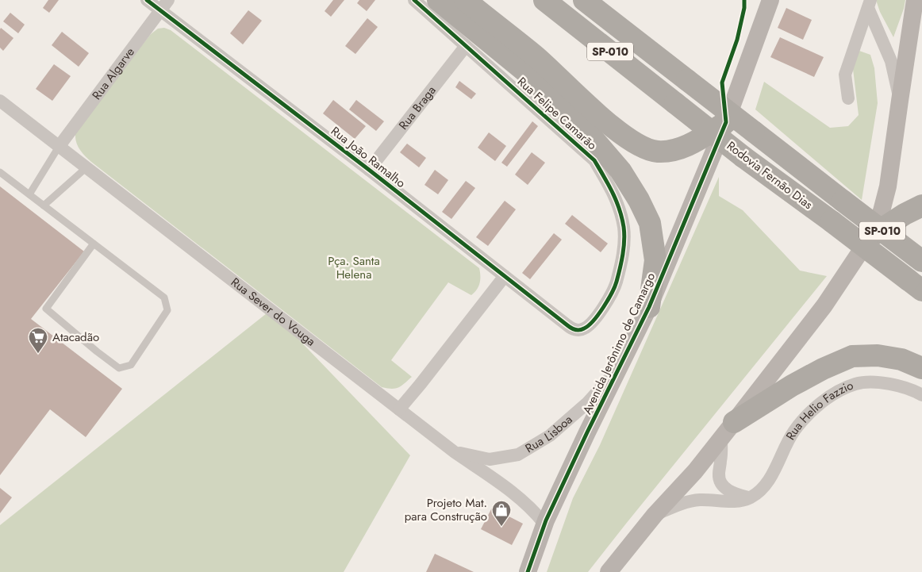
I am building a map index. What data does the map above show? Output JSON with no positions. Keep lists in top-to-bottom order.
{
  "streets": {
    "highway": ["SP-010", "Rodovia Fernão Dias"],
    "main road": ["Avenida Jerônimo de Camargo"],
    "street": [
      "Rua Algarve",
      "Rua Braga",
      "Rua Felipe Camarão",
      "Rua João Ramalho",
      "Rua Sever do Vouga",
      "Rua Helio Fazzio",
      "Rua Lisboa"
    ]
  },
  "crossings": [
    ["Rua Algarve", "Rua João Ramalho"],
    ["Rua Algarve", "Rua Sever do Vouga"],
    ["Rua Braga", "Rua Felipe Camarão"],
    ["Rua Braga", "Rua João Ramalho"],
    ["Rua Felipe Camarão", "Rua João Ramalho"],
    ["Rua Sever do Vouga", "Avenida Jerônimo de Camargo"],
    ["Rua Sever do Vouga", "Rua Lisboa"],
    ["Avenida Jerônimo de Camargo", "Rua Lisboa"]
  ],
  "parks": ["Pça. Santa Helena"],
  "places": {
    "supermarket": ["Atacadão"],
    "shop": ["Projeto Mat. para Construção"]
  }
}
